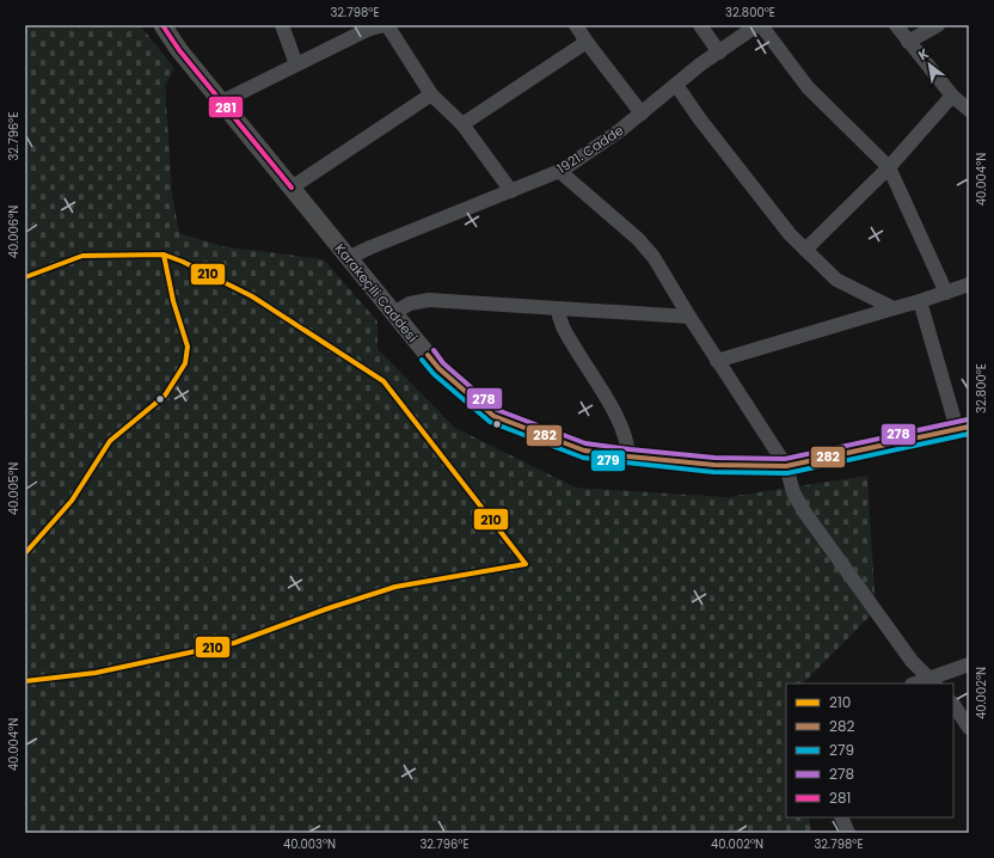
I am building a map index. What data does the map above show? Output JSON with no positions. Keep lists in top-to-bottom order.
{
  "streets": {
    "main road": ["Karakeçili Caddesi"],
    "street": ["1921. Cadde"]
  },
  "crossings": [
    ["1921. Cadde", "Karakeçili Caddesi"]
  ],
  "lines": [
    "transit line 281",
    "transit line 210",
    "transit line 278",
    "transit line 282",
    "transit line 279"
  ],
  "legend": [
    "210",
    "282",
    "279",
    "278",
    "281"
  ],
  "north": "top left",
  "coordinates": [
    "32.798°E",
    "32.800°E",
    "32.796°E",
    "40.004°N",
    "40.006°N",
    "40.005°N",
    "40.002°N",
    "40.003°N"
  ]
}
